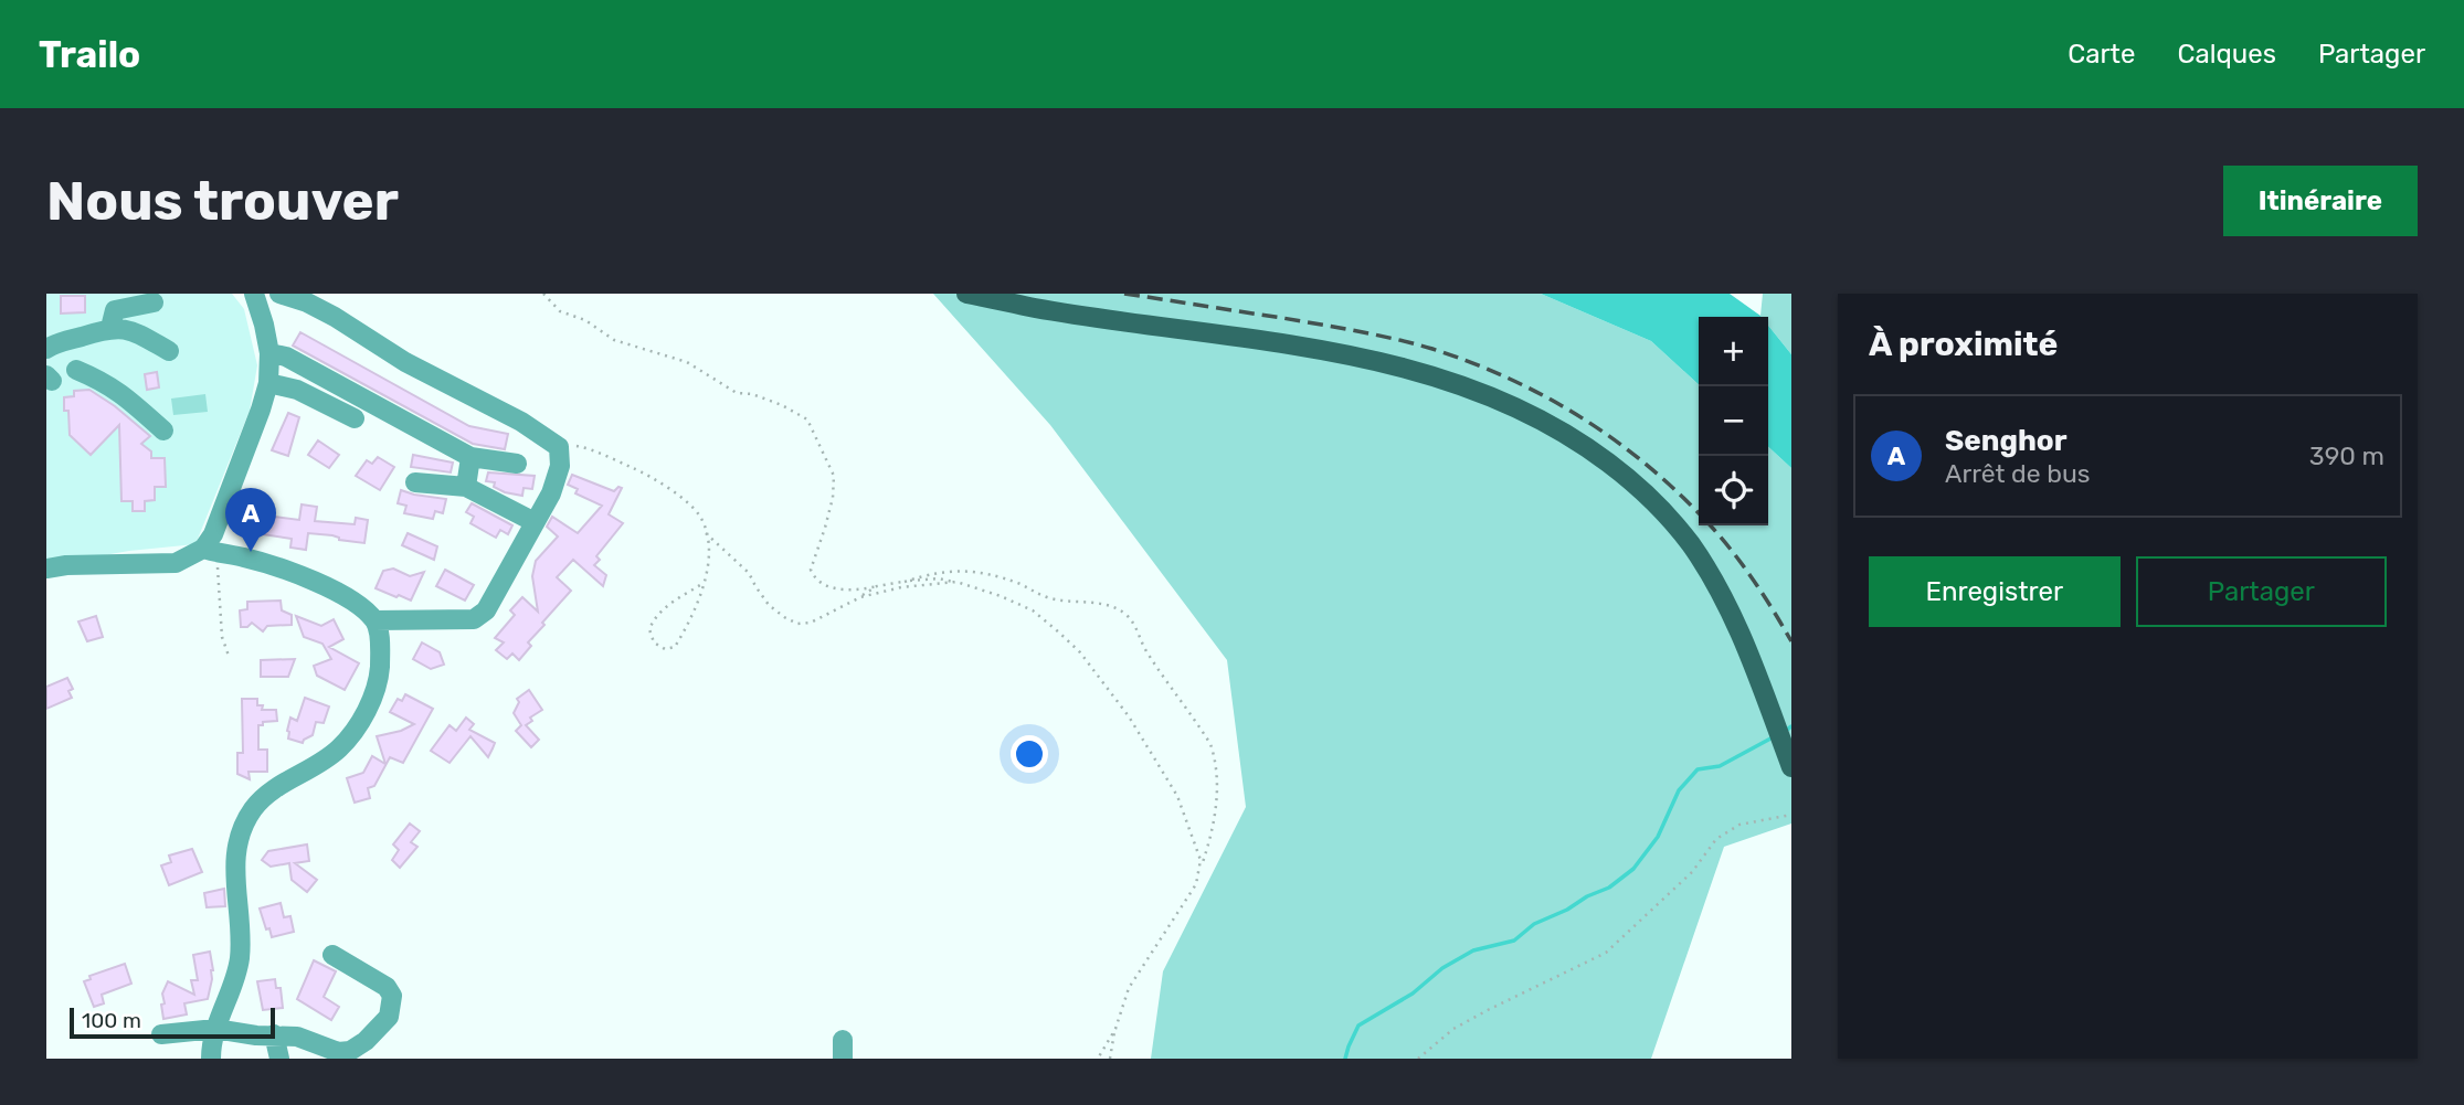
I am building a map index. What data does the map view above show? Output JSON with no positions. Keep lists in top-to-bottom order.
{
  "scale_bar": "100 m",
  "page": {
    "header": "Trailo",
    "nav": ["Carte", "Calques", "Partager"],
    "buttons": [
      "Itinéraire",
      ["Enregistrer", "Partager"]
    ],
    "title": "Nous trouver",
    "heading": "À proximité",
    "map_buttons": ["+", "−"],
    "list": [
      {
        "mark": "A",
        "name": "Senghor",
        "note": "Arrêt de bus",
        "value": "390 m"
      }
    ],
    "pins": "A",
    "scale": "100 m"
  }
}
